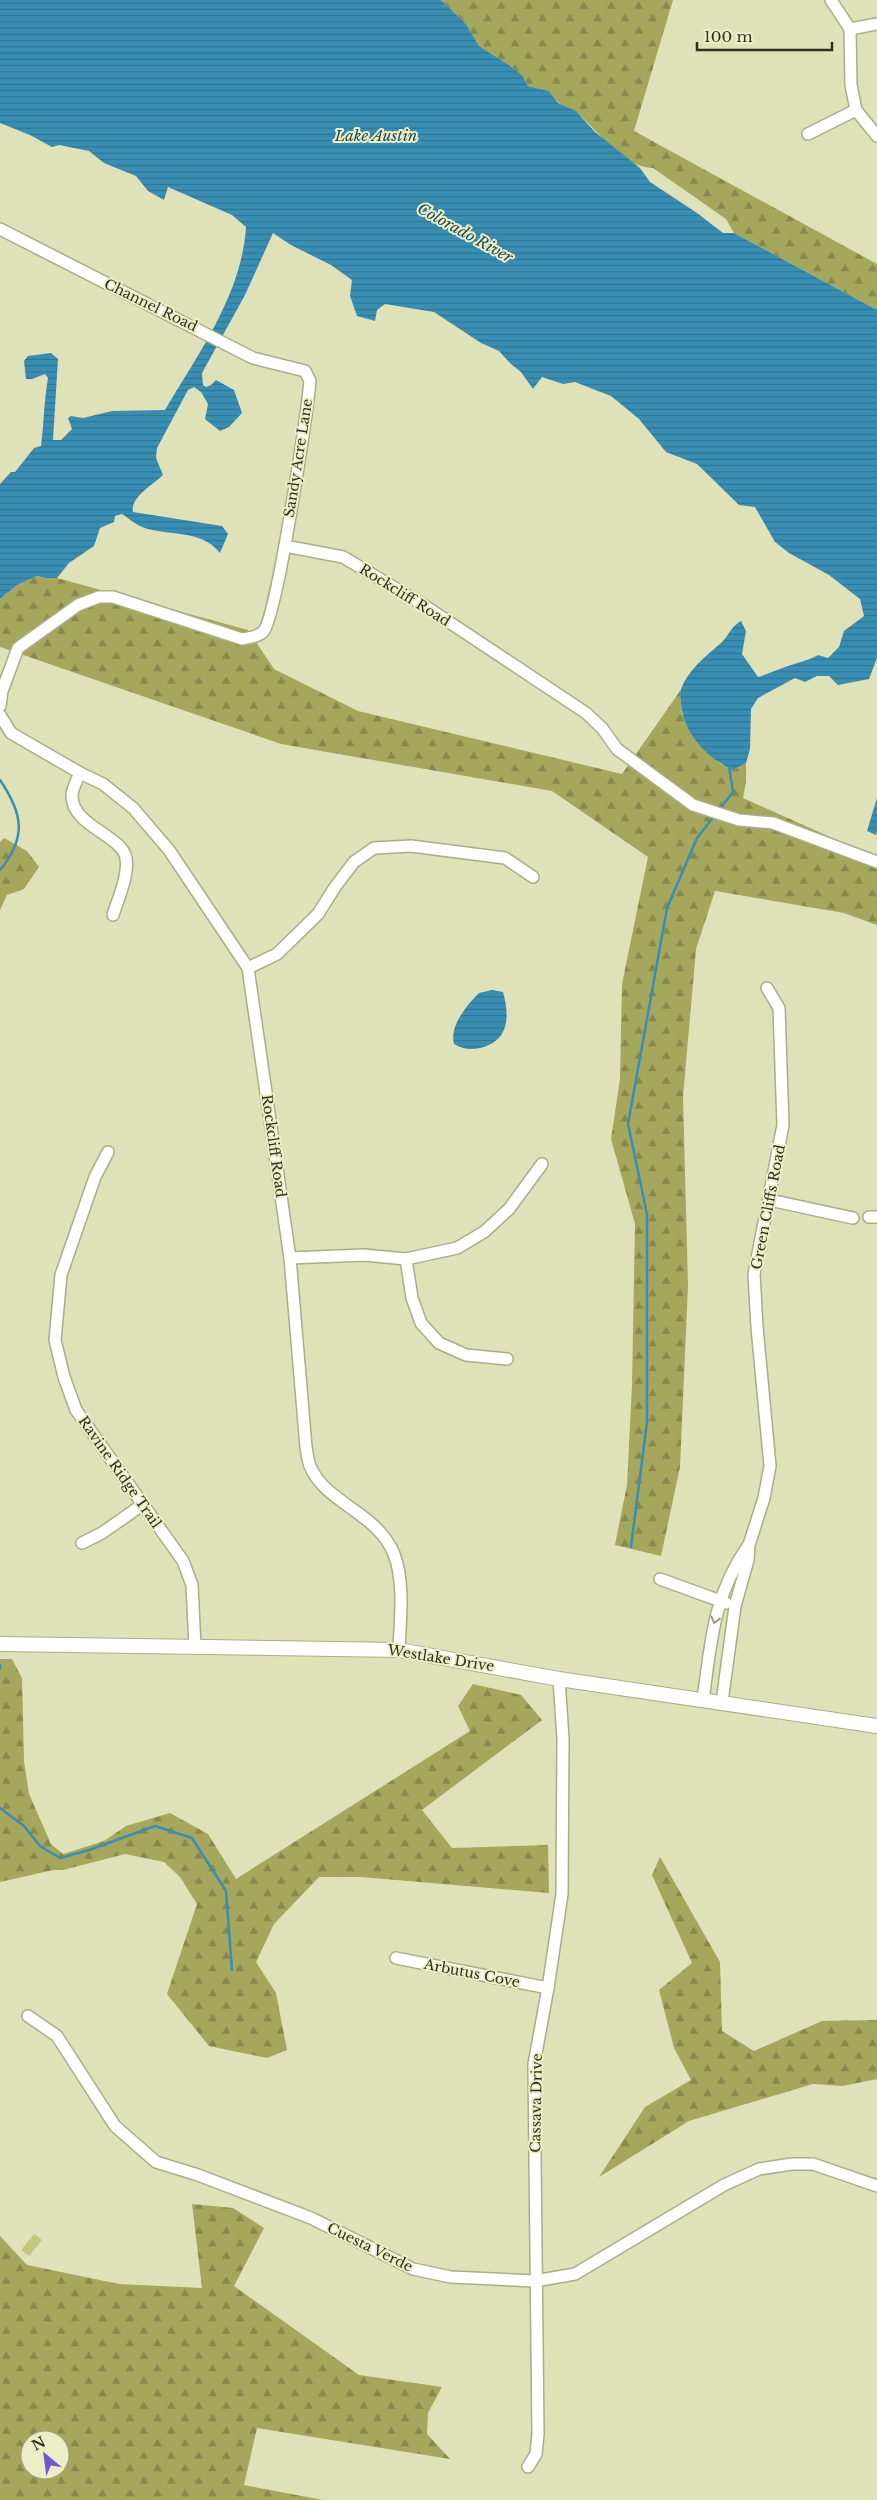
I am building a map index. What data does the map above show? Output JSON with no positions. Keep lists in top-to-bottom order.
{
  "streets": {
    "street": [
      "Channel Road",
      "Sandy Acre Lane",
      "Rockcliff Road",
      "Green Cliffs Road",
      "Ravine Ridge Trail",
      "Westlake Drive",
      "Arbutus Cove",
      "Cassava Drive",
      "Cuesta Verde"
    ]
  },
  "crossings": [
    ["Channel Road", "Sandy Acre Lane"],
    ["Sandy Acre Lane", "Rockcliff Road"],
    ["Rockcliff Road", "Westlake Drive"],
    ["Green Cliffs Road", "Westlake Drive"],
    ["Ravine Ridge Trail", "Westlake Drive"],
    ["Westlake Drive", "Cassava Drive"],
    ["Arbutus Cove", "Cassava Drive"],
    ["Cassava Drive", "Cuesta Verde"]
  ],
  "water": ["Lake Austin", "Colorado River"],
  "scale_bar": "100 m",
  "north": "top left"
}
